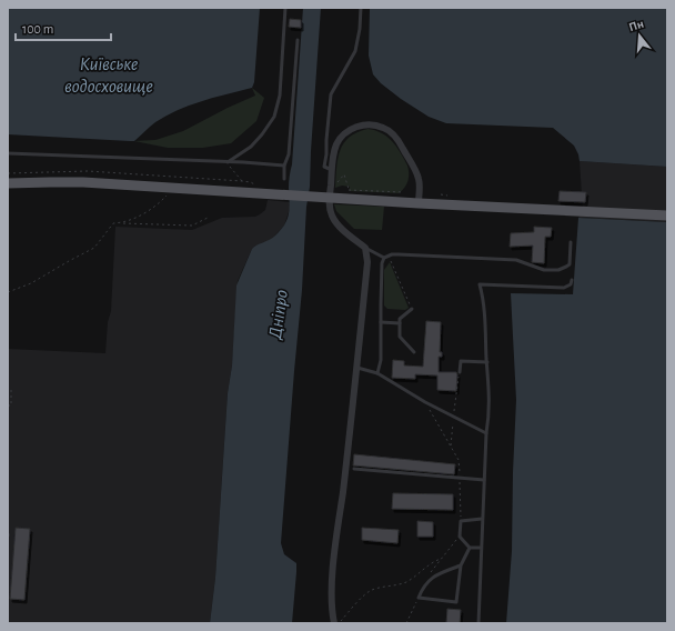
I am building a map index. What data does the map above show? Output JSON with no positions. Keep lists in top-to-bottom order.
{
  "water": ["Київське водосховище", "Дніпро"],
  "scale_bar": "100 m",
  "north": "top"
}
